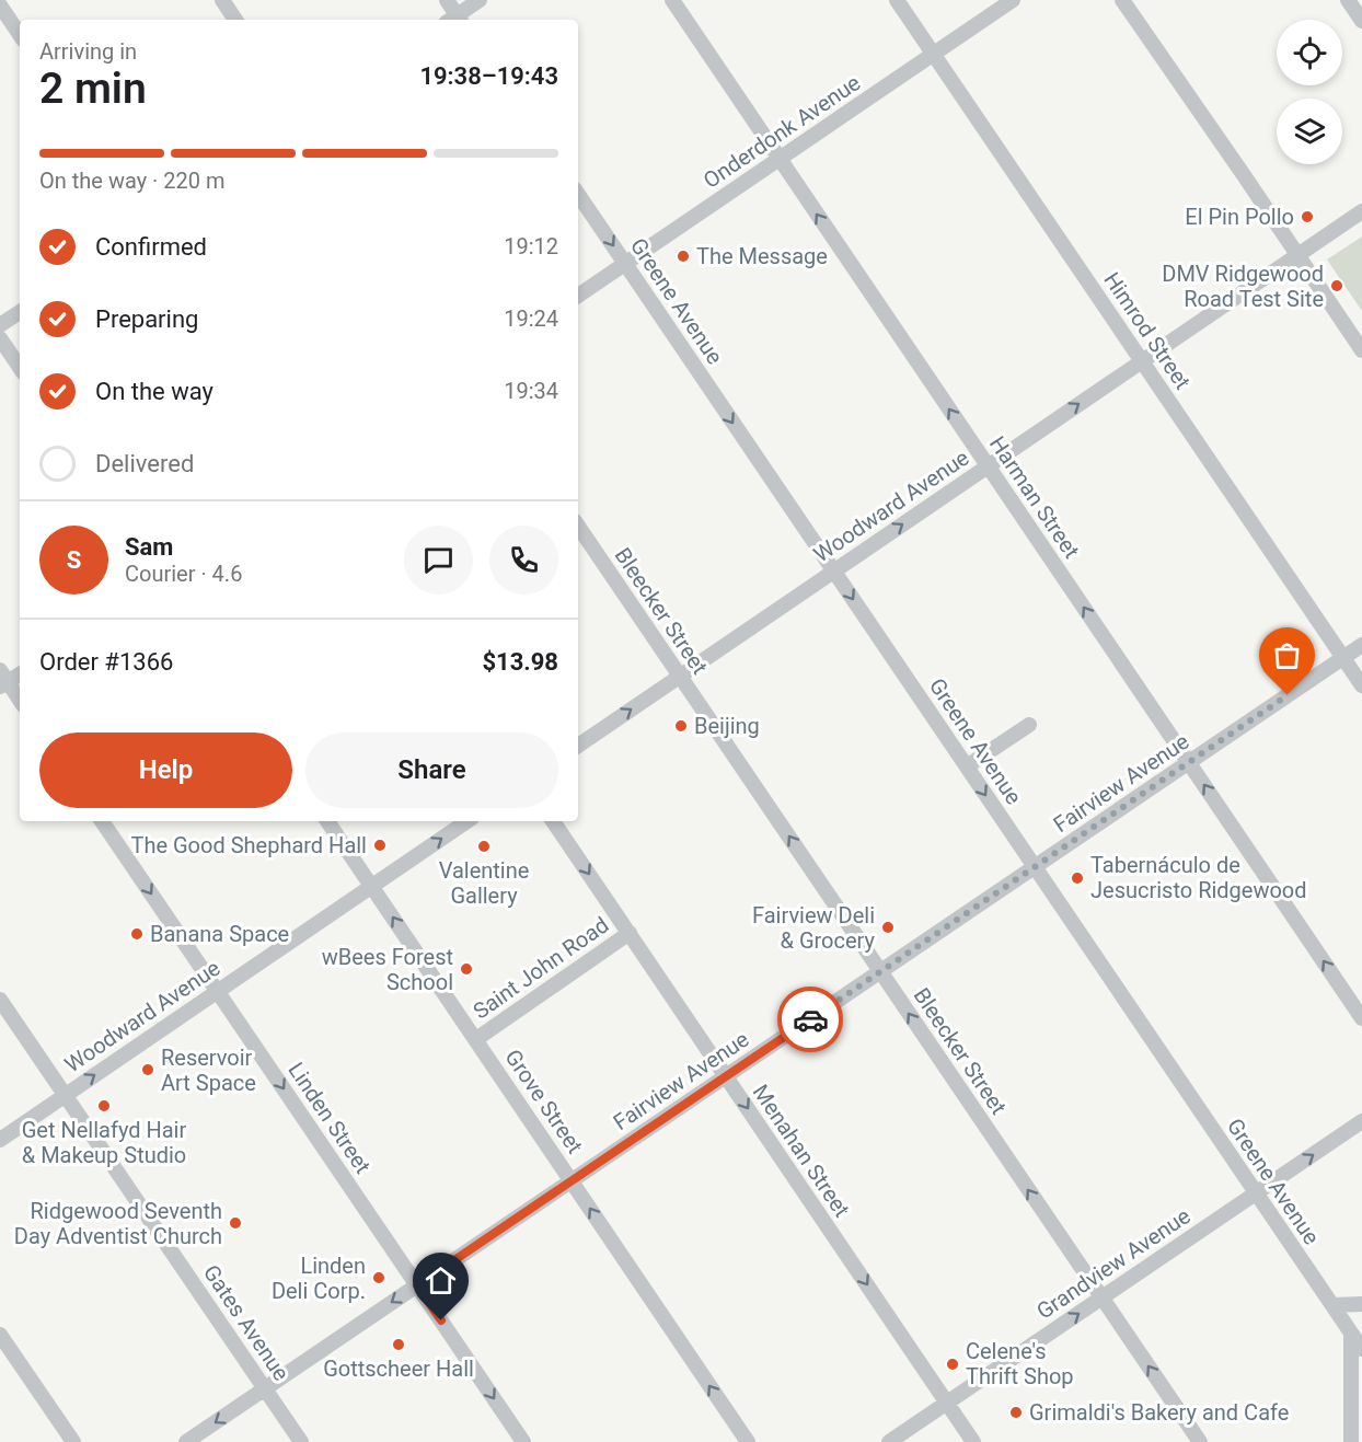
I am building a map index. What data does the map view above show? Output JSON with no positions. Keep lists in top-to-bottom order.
{
  "streets": {
    "street": [
      "Onderdonk Avenue",
      "Greene Avenue",
      "Himrod Street",
      "Harman Street",
      "Woodward Avenue",
      "Bleecker Street",
      "Fairview Avenue",
      "Saint John Road",
      "Grove Street",
      "Linden Street",
      "Menahan Street",
      "Grandview Avenue",
      "Gates Avenue"
    ]
  },
  "crossings": [
    ["Onderdonk Avenue", "Greene Avenue"],
    ["Onderdonk Avenue", "Himrod Street"],
    ["Onderdonk Avenue", "Harman Street"],
    ["Greene Avenue", "Woodward Avenue"],
    ["Greene Avenue", "Fairview Avenue"],
    ["Greene Avenue", "Grandview Avenue"],
    ["Himrod Street", "Woodward Avenue"],
    ["Himrod Street", "Fairview Avenue"],
    ["Harman Street", "Woodward Avenue"],
    ["Harman Street", "Fairview Avenue"],
    ["Woodward Avenue", "Bleecker Street"],
    ["Woodward Avenue", "Grove Street"],
    ["Woodward Avenue", "Linden Street"],
    ["Woodward Avenue", "Gates Avenue"],
    ["Bleecker Street", "Fairview Avenue"],
    ["Bleecker Street", "Grandview Avenue"],
    ["Fairview Avenue", "Grove Street"],
    ["Fairview Avenue", "Linden Street"],
    ["Fairview Avenue", "Menahan Street"],
    ["Fairview Avenue", "Gates Avenue"],
    ["Saint John Road", "Grove Street"],
    ["Saint John Road", "Menahan Street"],
    ["Menahan Street", "Grandview Avenue"]
  ],
  "one_way": [
    "Greene Avenue",
    "Harman Street",
    "Woodward Avenue",
    "Bleecker Street",
    "Grove Street",
    "Linden Street",
    "Menahan Street",
    "Grandview Avenue"
  ],
  "places": [
    "El Pin Pollo",
    "The Message",
    "DMV Ridgewood Road Test Site",
    "Beijing",
    "The Good Shephard Hall",
    "Valentine Gallery",
    "Tabernáculo de Jesucristo Ridgewood",
    "Fairview Deli & Grocery",
    "Banana Space",
    "wBees Forest School",
    "Reservoir Art Space",
    "Get Nellafyd Hair & Makeup Studio",
    "Ridgewood Seventh Day Adventist Church",
    "Linden Deli Corp.",
    "Gottscheer Hall",
    "Celene's Thrift Shop",
    "Grimaldi's Bakery and Cafe"
  ],
  "page": {
    "heading": ["2 min", "Arriving in", "19:38–19:43"],
    "panel": [
      "Sam",
      "Courier · 4.6",
      "Order #1366",
      "$13.98"
    ],
    "bar": "On the way · 220 m",
    "list": [
      ["Confirmed", "19:12"],
      ["Preparing", "19:24"],
      ["On the way", "19:34"],
      "Delivered"
    ],
    "round": "S",
    "buttons": ["Help", "Share"]
  }
}
